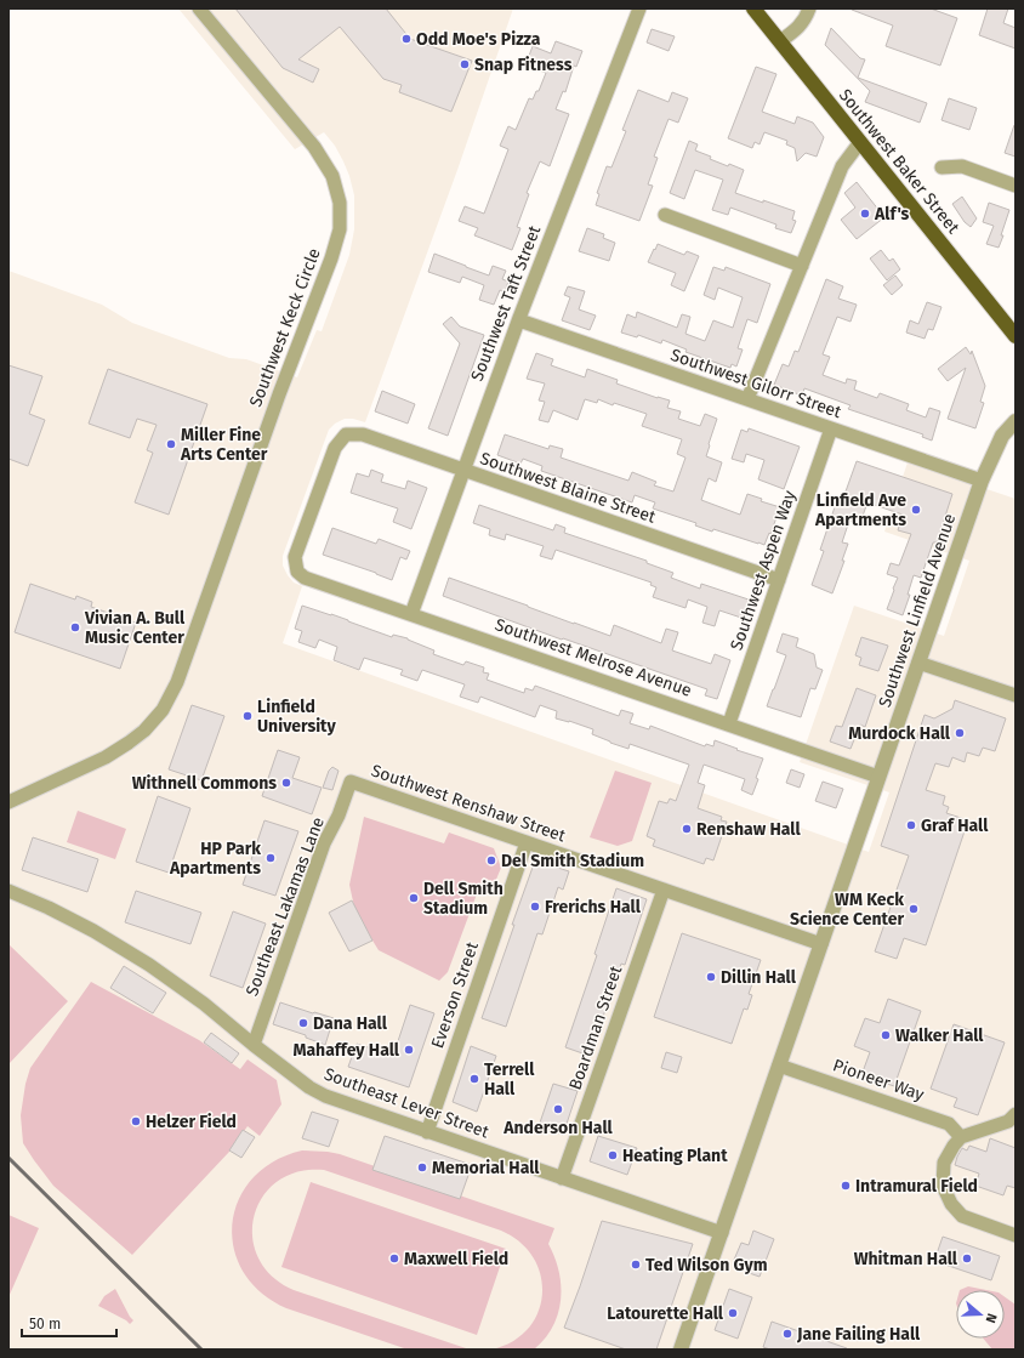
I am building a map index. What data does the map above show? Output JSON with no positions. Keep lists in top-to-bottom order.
{
  "streets": {
    "highway": ["Southwest Baker Street"],
    "street": [
      "Southwest Taft Street",
      "Southwest Keck Circle",
      "Southwest Gilorr Street",
      "Southwest Blaine Street",
      "Southwest Aspen Way",
      "Southwest Linfield Avenue",
      "Southwest Melrose Avenue",
      "Southwest Renshaw Street",
      "Southeast Lakamas Lane",
      "Everson Street",
      "Boardman Street",
      "Pioneer Way",
      "Southeast Lever Street"
    ]
  },
  "crossings": [
    ["Southwest Taft Street", "Southwest Gilorr Street"],
    ["Southwest Taft Street", "Southwest Blaine Street"],
    ["Southwest Taft Street", "Southwest Melrose Avenue"],
    ["Southwest Gilorr Street", "Southwest Aspen Way"],
    ["Southwest Gilorr Street", "Southwest Linfield Avenue"],
    ["Southwest Blaine Street", "Southwest Aspen Way"],
    ["Southwest Blaine Street", "Southwest Melrose Avenue"],
    ["Southwest Aspen Way", "Southwest Melrose Avenue"],
    ["Southwest Linfield Avenue", "Southwest Melrose Avenue"],
    ["Southwest Linfield Avenue", "Southwest Renshaw Street"],
    ["Southwest Linfield Avenue", "Pioneer Way"],
    ["Southwest Linfield Avenue", "Southeast Lever Street"],
    ["Southwest Renshaw Street", "Southeast Lakamas Lane"],
    ["Southwest Renshaw Street", "Everson Street"],
    ["Southwest Renshaw Street", "Boardman Street"],
    ["Southeast Lakamas Lane", "Southeast Lever Street"],
    ["Everson Street", "Southeast Lever Street"],
    ["Boardman Street", "Southeast Lever Street"]
  ],
  "places": [
    "Odd Moe's Pizza",
    "Snap Fitness",
    "Alf's",
    "Miller Fine Arts Center",
    "Linfield Ave Apartments",
    "Vivian A. Bull Music Center",
    "Linfield University",
    "Murdock Hall",
    "Withnell Commons",
    "Graf Hall",
    "Renshaw Hall",
    "HP Park Apartments",
    "Del Smith Stadium",
    "Dell Smith Stadium",
    "Frerichs Hall",
    "WM Keck Science Center",
    "Dillin Hall",
    "Dana Hall",
    "Walker Hall",
    "Mahaffey Hall",
    "Terrell Hall",
    "Anderson Hall",
    "Helzer Field",
    "Heating Plant",
    "Memorial Hall",
    "Intramural Field",
    "Maxwell Field",
    "Whitman Hall",
    "Ted Wilson Gym",
    "Latourette Hall",
    "Jane Failing Hall"
  ],
  "scale_bar": "50 m",
  "north": "right"
}
